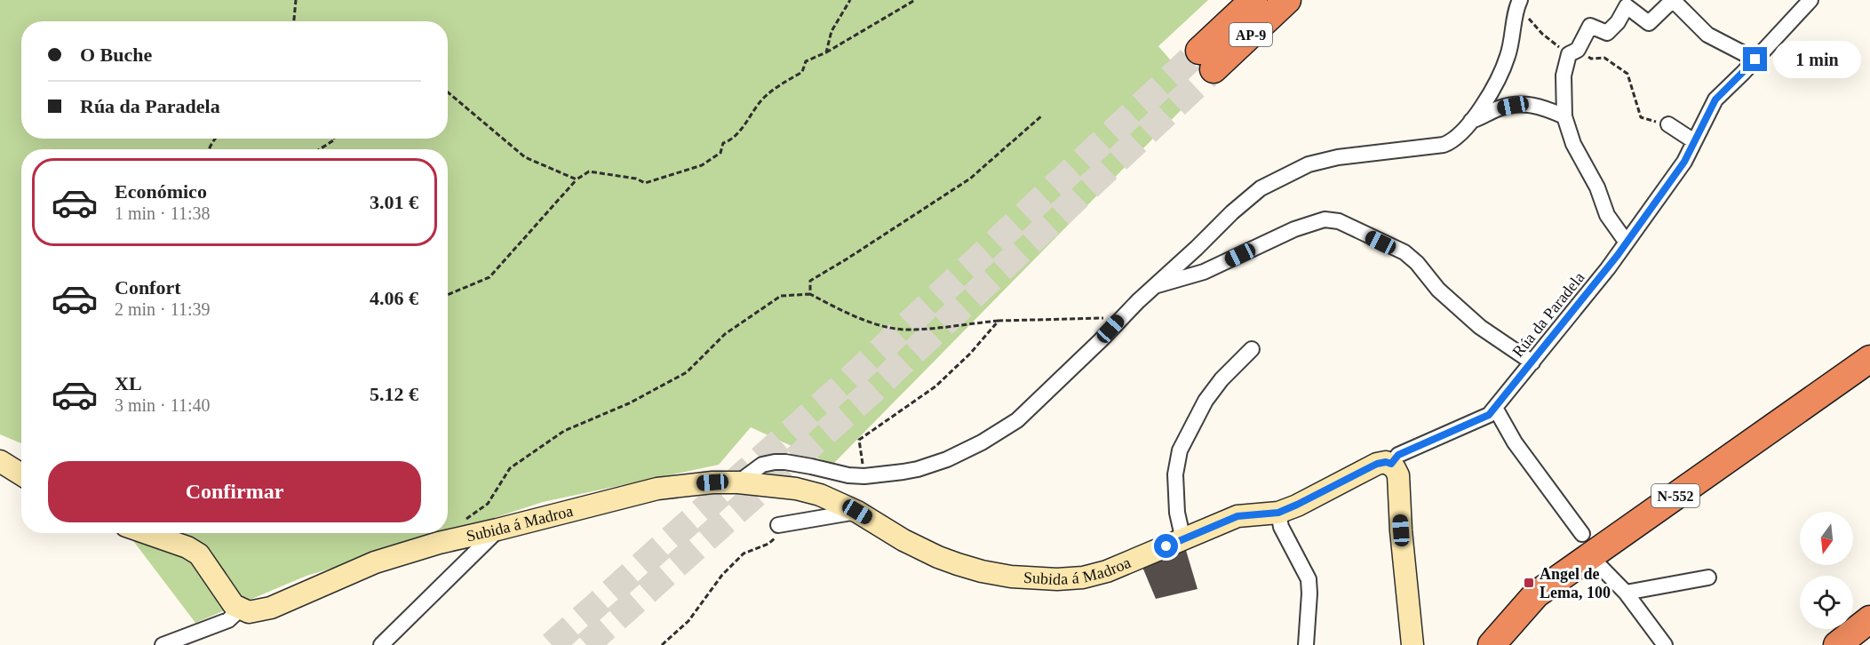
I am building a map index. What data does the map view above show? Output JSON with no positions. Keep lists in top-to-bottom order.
{
  "streets": {
    "highway": ["AP-9", "N-552"],
    "street": ["Rúa da Paradela", "Subida á Madroa"]
  },
  "crossings": [
    ["Rúa da Paradela", "Subida á Madroa"]
  ],
  "places": {
    "transit": ["Angel de Lema, 100"]
  },
  "north": "bottom",
  "page": {
    "banner": ["O Buche", "Rúa da Paradela"],
    "bubble": "1 min",
    "list": [
      {
        "name": "Económico",
        "note": "1 min · 11:38",
        "value": "3.01 €"
      },
      {
        "name": "Confort",
        "note": "2 min · 11:39",
        "value": "4.06 €"
      },
      {
        "name": "XL",
        "note": "3 min · 11:40",
        "value": "5.12 €"
      }
    ],
    "buttons": "Confirmar"
  }
}
